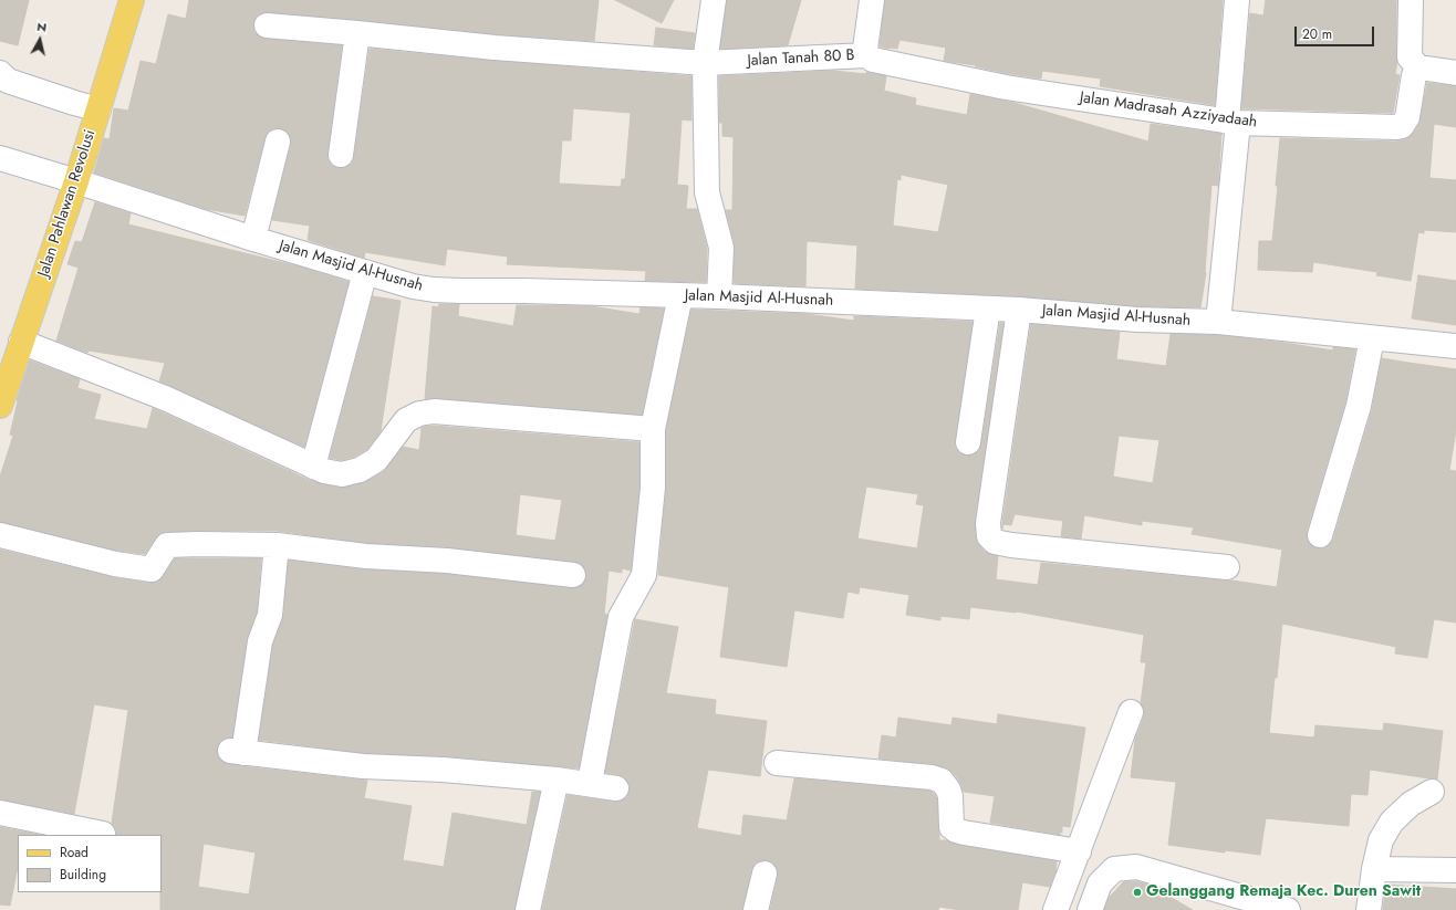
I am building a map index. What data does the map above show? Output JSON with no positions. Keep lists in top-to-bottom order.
{
  "streets": {
    "main road": ["Jalan Pahlawan Revolusi"],
    "street": ["Jalan Tanah 80 B", "Jalan Madrasah Azziyadaah", "Jalan Masjid Al-Husnah"]
  },
  "crossings": [
    ["Jalan Tanah 80 B", "Jalan Madrasah Azziyadaah"],
    ["Jalan Pahlawan Revolusi", "Jalan Masjid Al-Husnah"]
  ],
  "places": ["Gelanggang Remaja Kec. Duren Sawit"],
  "legend": ["Road", "Building"],
  "scale_bar": "20 m",
  "north": "top"
}
